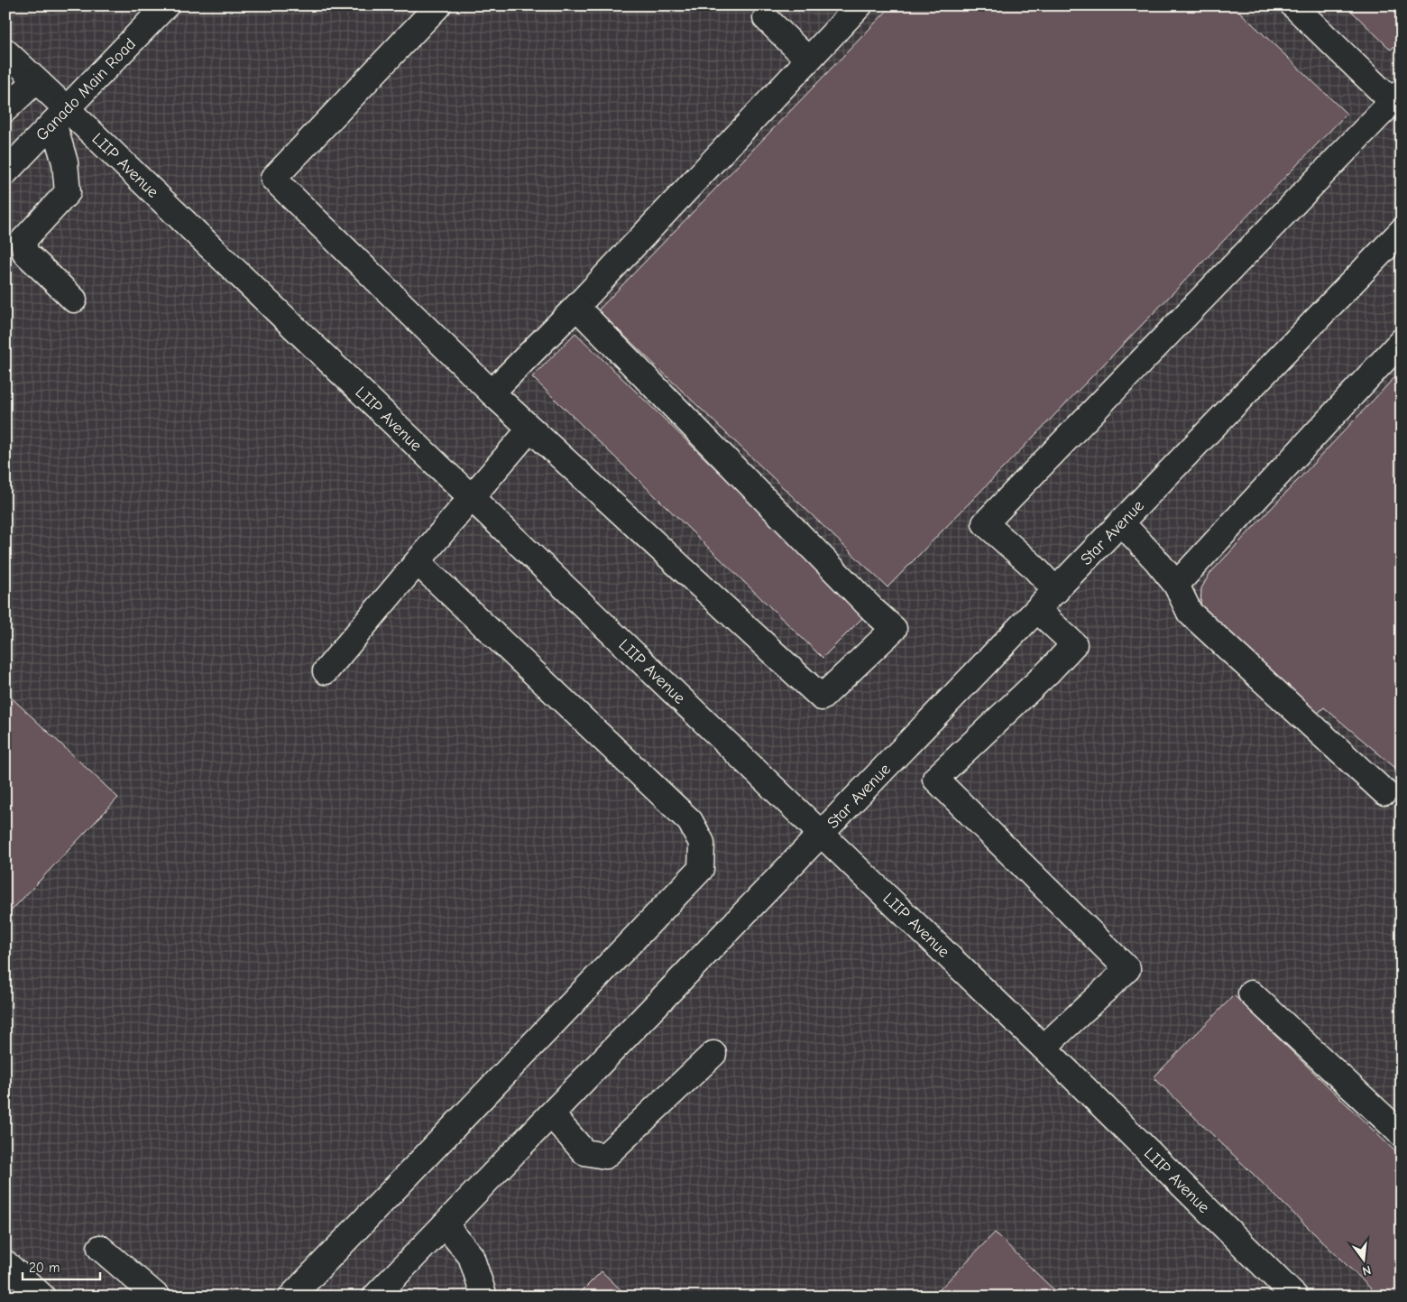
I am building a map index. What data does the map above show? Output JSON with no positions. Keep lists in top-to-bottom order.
{
  "streets": {
    "street": ["Ganado Main Road", "LIIP Avenue", "Star Avenue"]
  },
  "crossings": [
    ["Ganado Main Road", "LIIP Avenue"],
    ["LIIP Avenue", "Star Avenue"]
  ],
  "scale_bar": "20 m",
  "north": "bottom"
}
